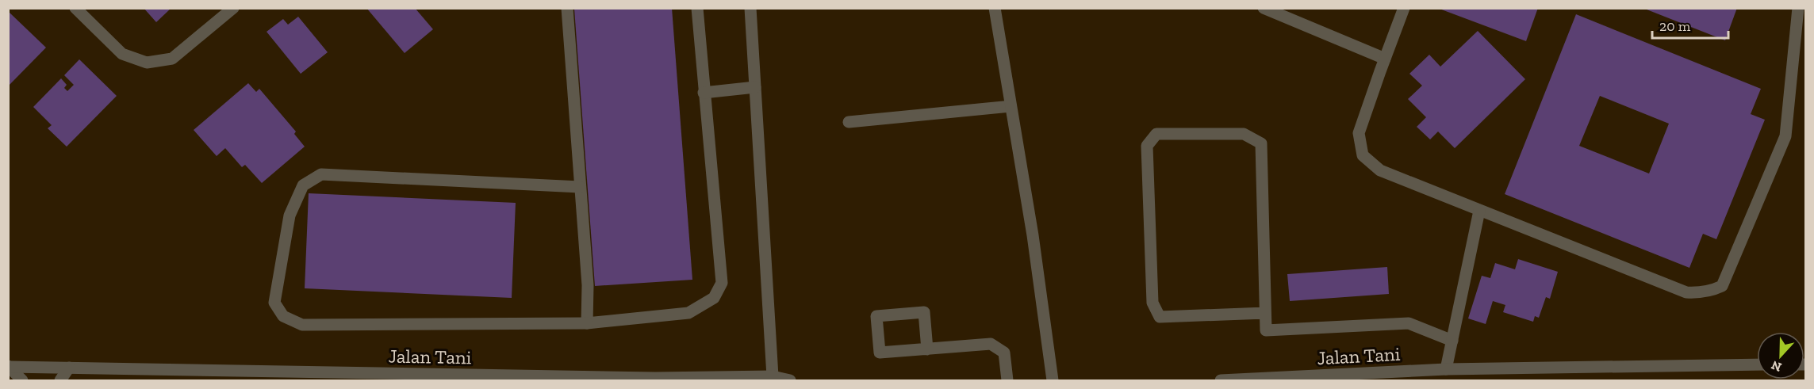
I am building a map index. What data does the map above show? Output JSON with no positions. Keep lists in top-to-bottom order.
{
  "streets": {
    "street": ["Jalan Tani"]
  },
  "scale_bar": "20 m",
  "north": "bottom"
}
